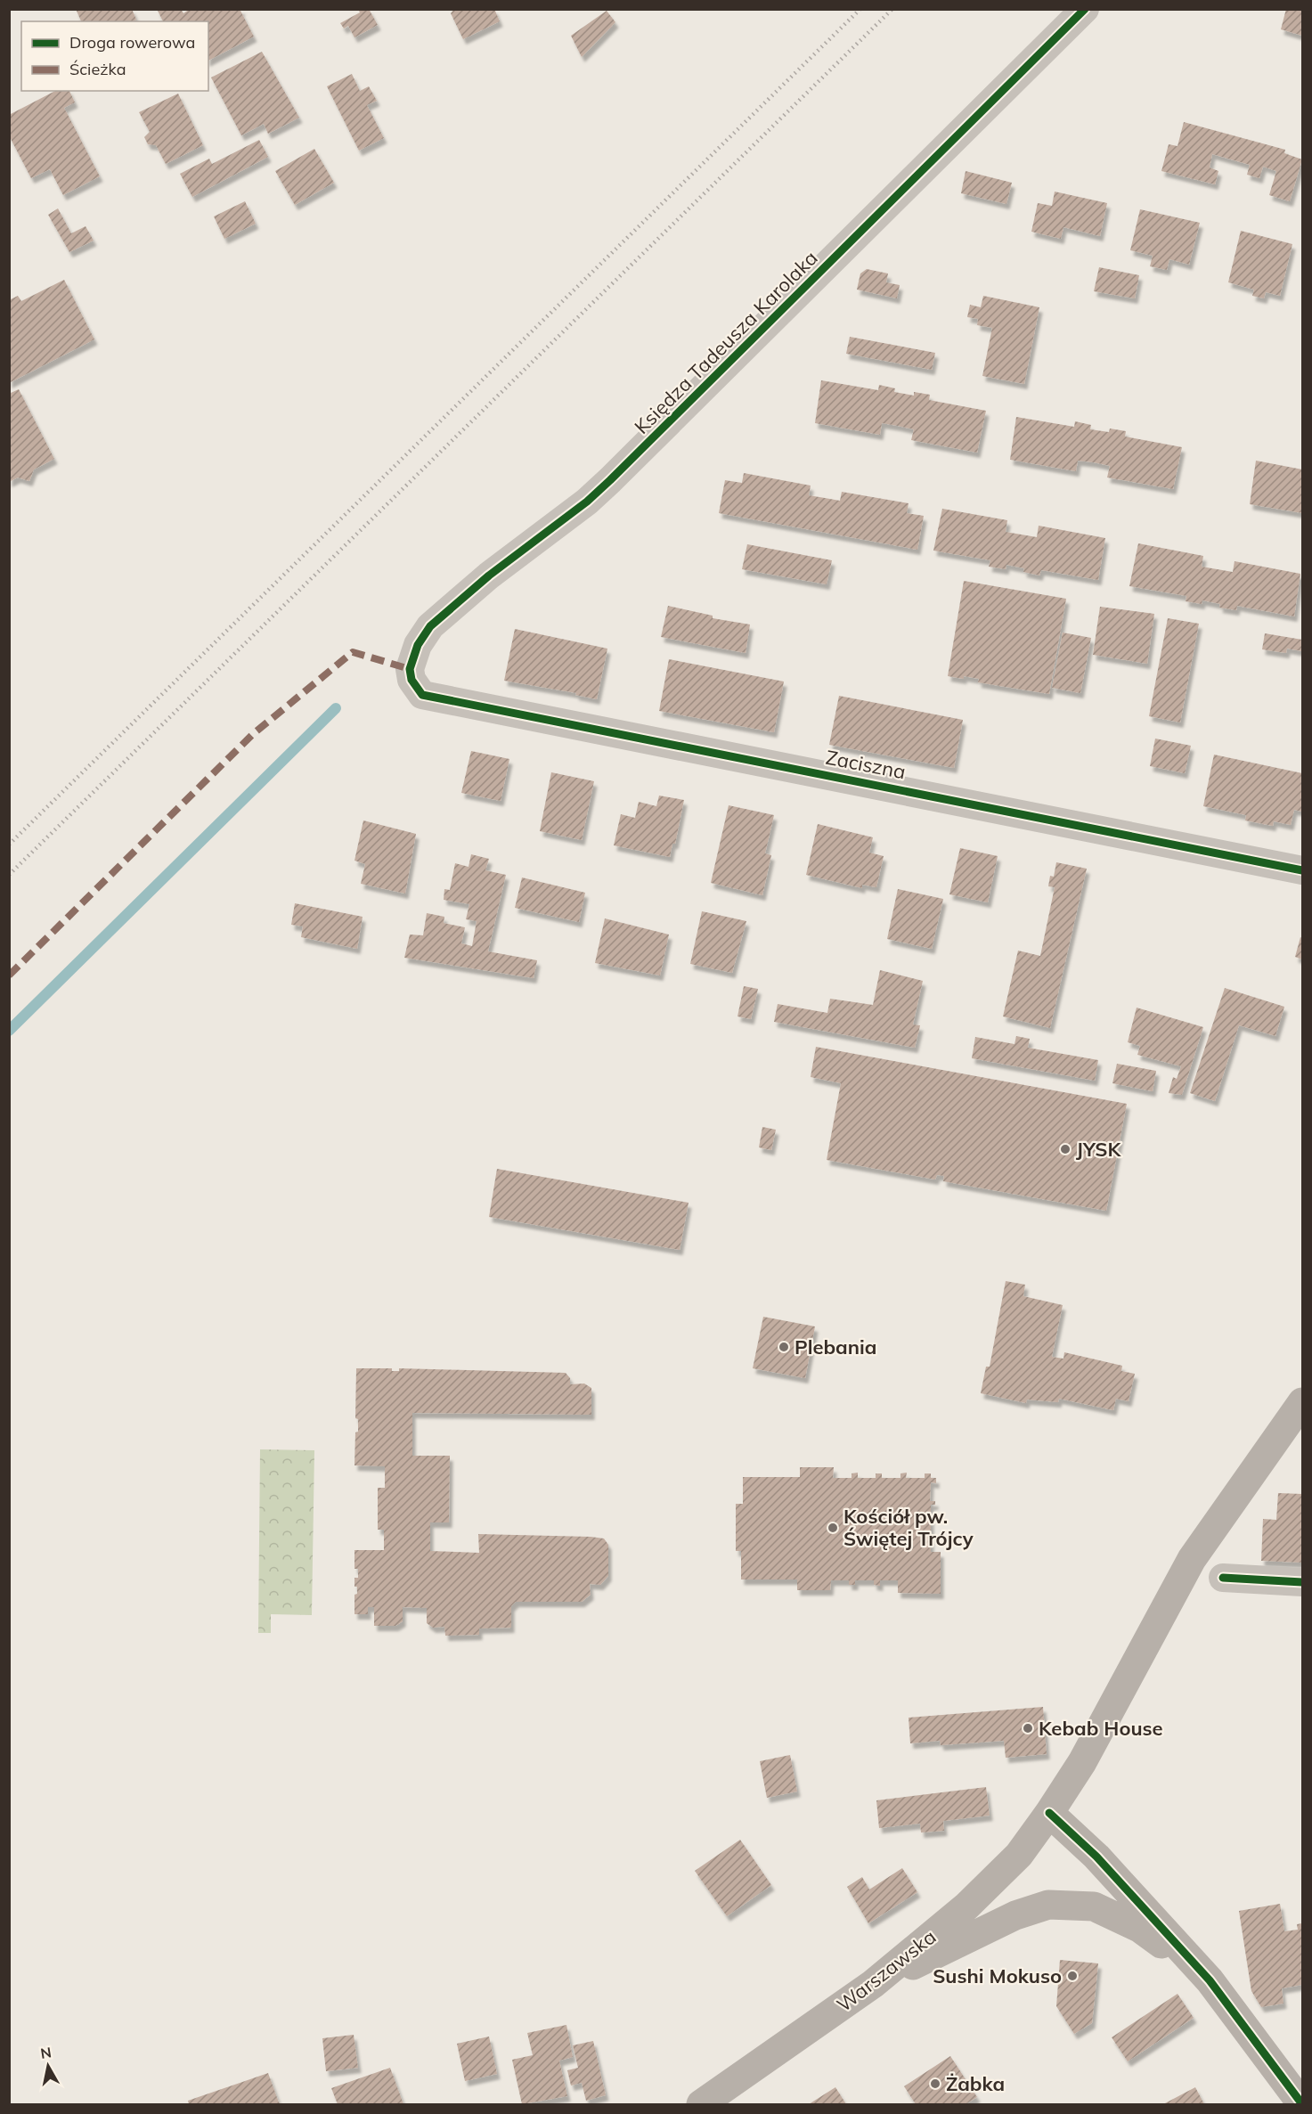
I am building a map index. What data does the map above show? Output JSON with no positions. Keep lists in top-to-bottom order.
{
  "streets": {
    "main road": ["Warszawska"],
    "street": ["Księdza Tadeusza Karolaka", "Zaciszna"]
  },
  "crossings": [
    ["Księdza Tadeusza Karolaka", "Zaciszna"]
  ],
  "places": [
    "JYSK",
    "Plebania",
    "Kościół pw. Świętej Trójcy",
    "Kebab House",
    "Sushi Mokuso",
    "Żabka"
  ],
  "legend": ["Droga rowerowa", "Ścieżka"],
  "north": "top"
}
